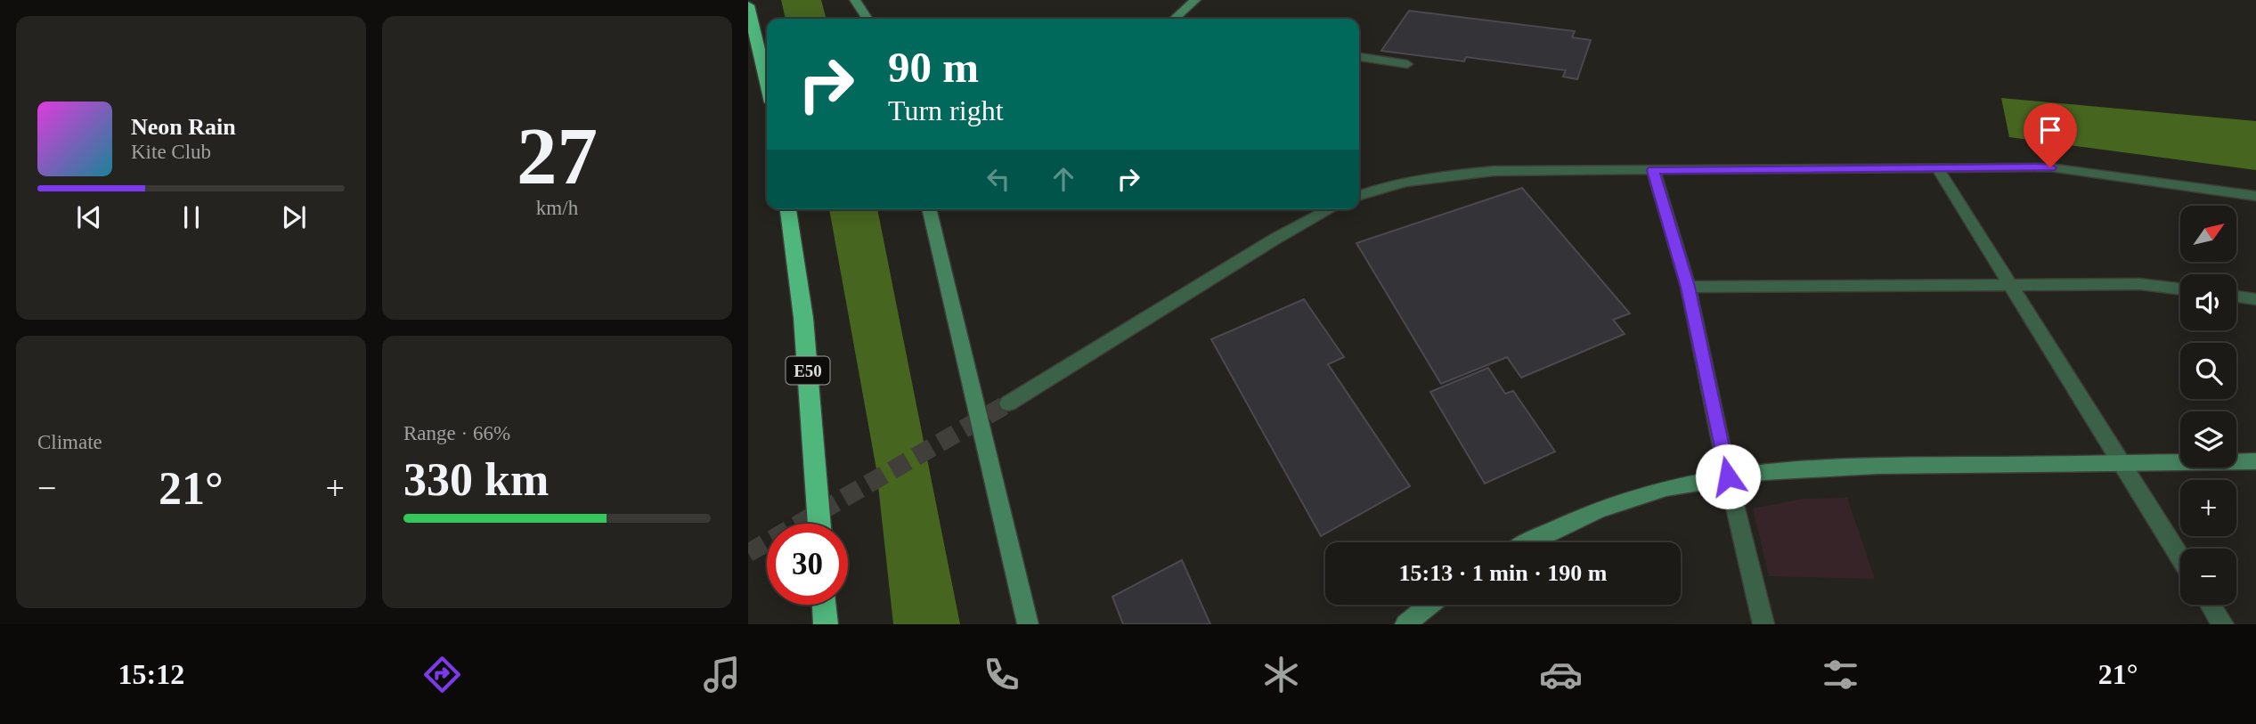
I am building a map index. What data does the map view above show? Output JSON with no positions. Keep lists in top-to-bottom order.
{
  "streets": {
    "highway": ["E50"]
  },
  "north": "top right",
  "page": {
    "tile": [
      ["27", "km/h"],
      "Climate",
      ["Range · 66%", "330 km"]
    ],
    "turn": ["90 m", "Turn right"],
    "song": ["Neon Rain", "Kite Club"],
    "map_buttons": ["+", "−"],
    "heat": ["−", "21°", "+"],
    "limit": "30",
    "trip": "15:13 · 1 min · 190 m",
    "tabs": ["15:12", "21°"]
  }
}
